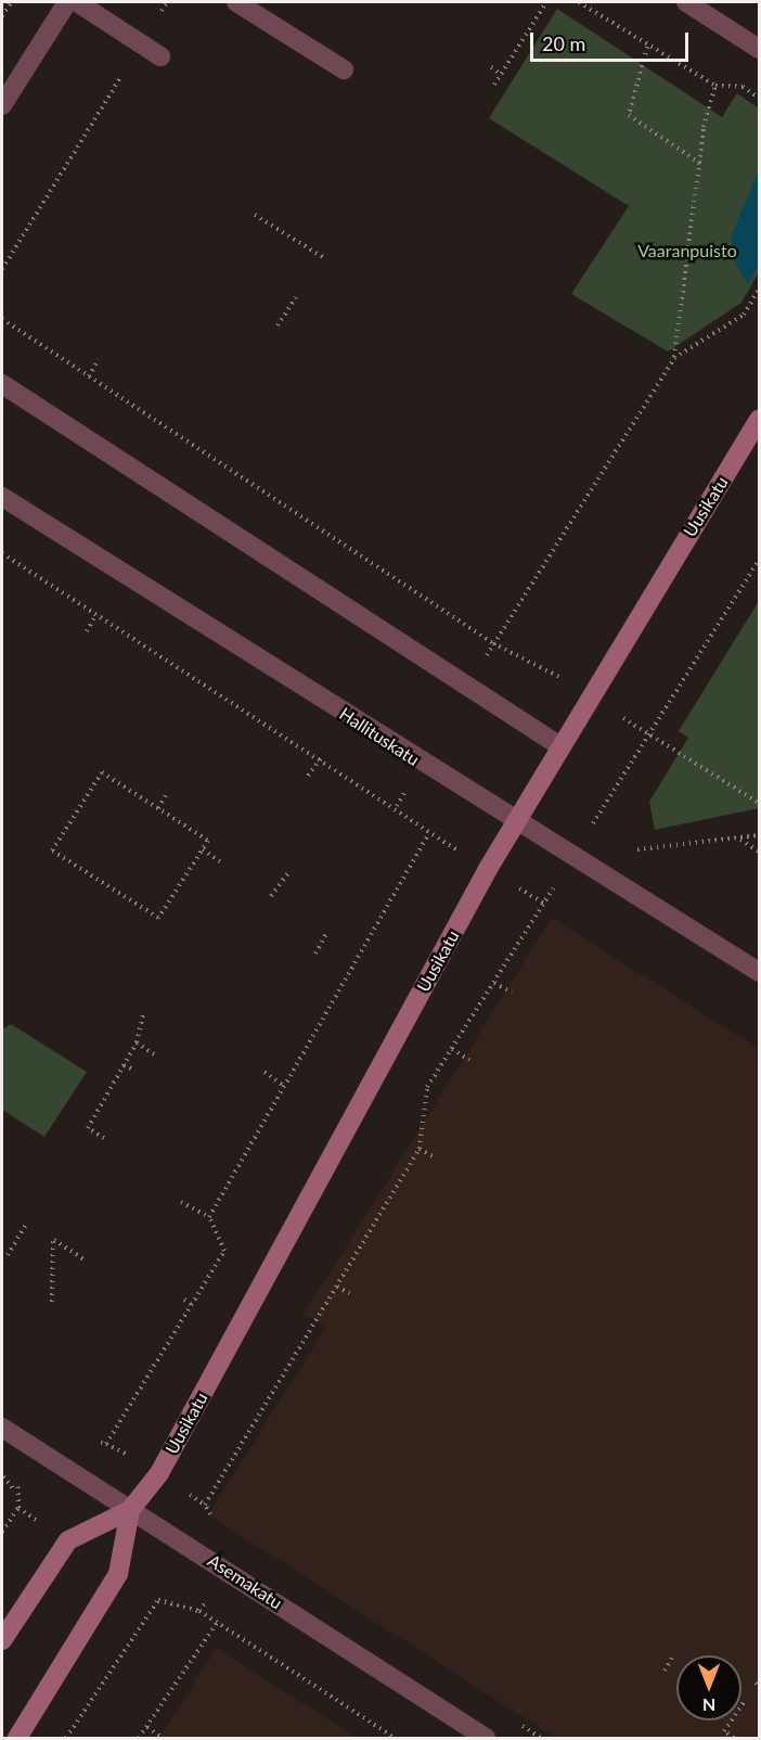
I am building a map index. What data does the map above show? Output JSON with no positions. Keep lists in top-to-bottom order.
{
  "streets": {
    "main road": ["Uusikatu"],
    "street": ["Hallituskatu", "Asemakatu"]
  },
  "crossings": [
    ["Uusikatu", "Hallituskatu"],
    ["Uusikatu", "Asemakatu"]
  ],
  "parks": ["Vaaranpuisto"],
  "scale_bar": "20 m",
  "north": "bottom"
}
